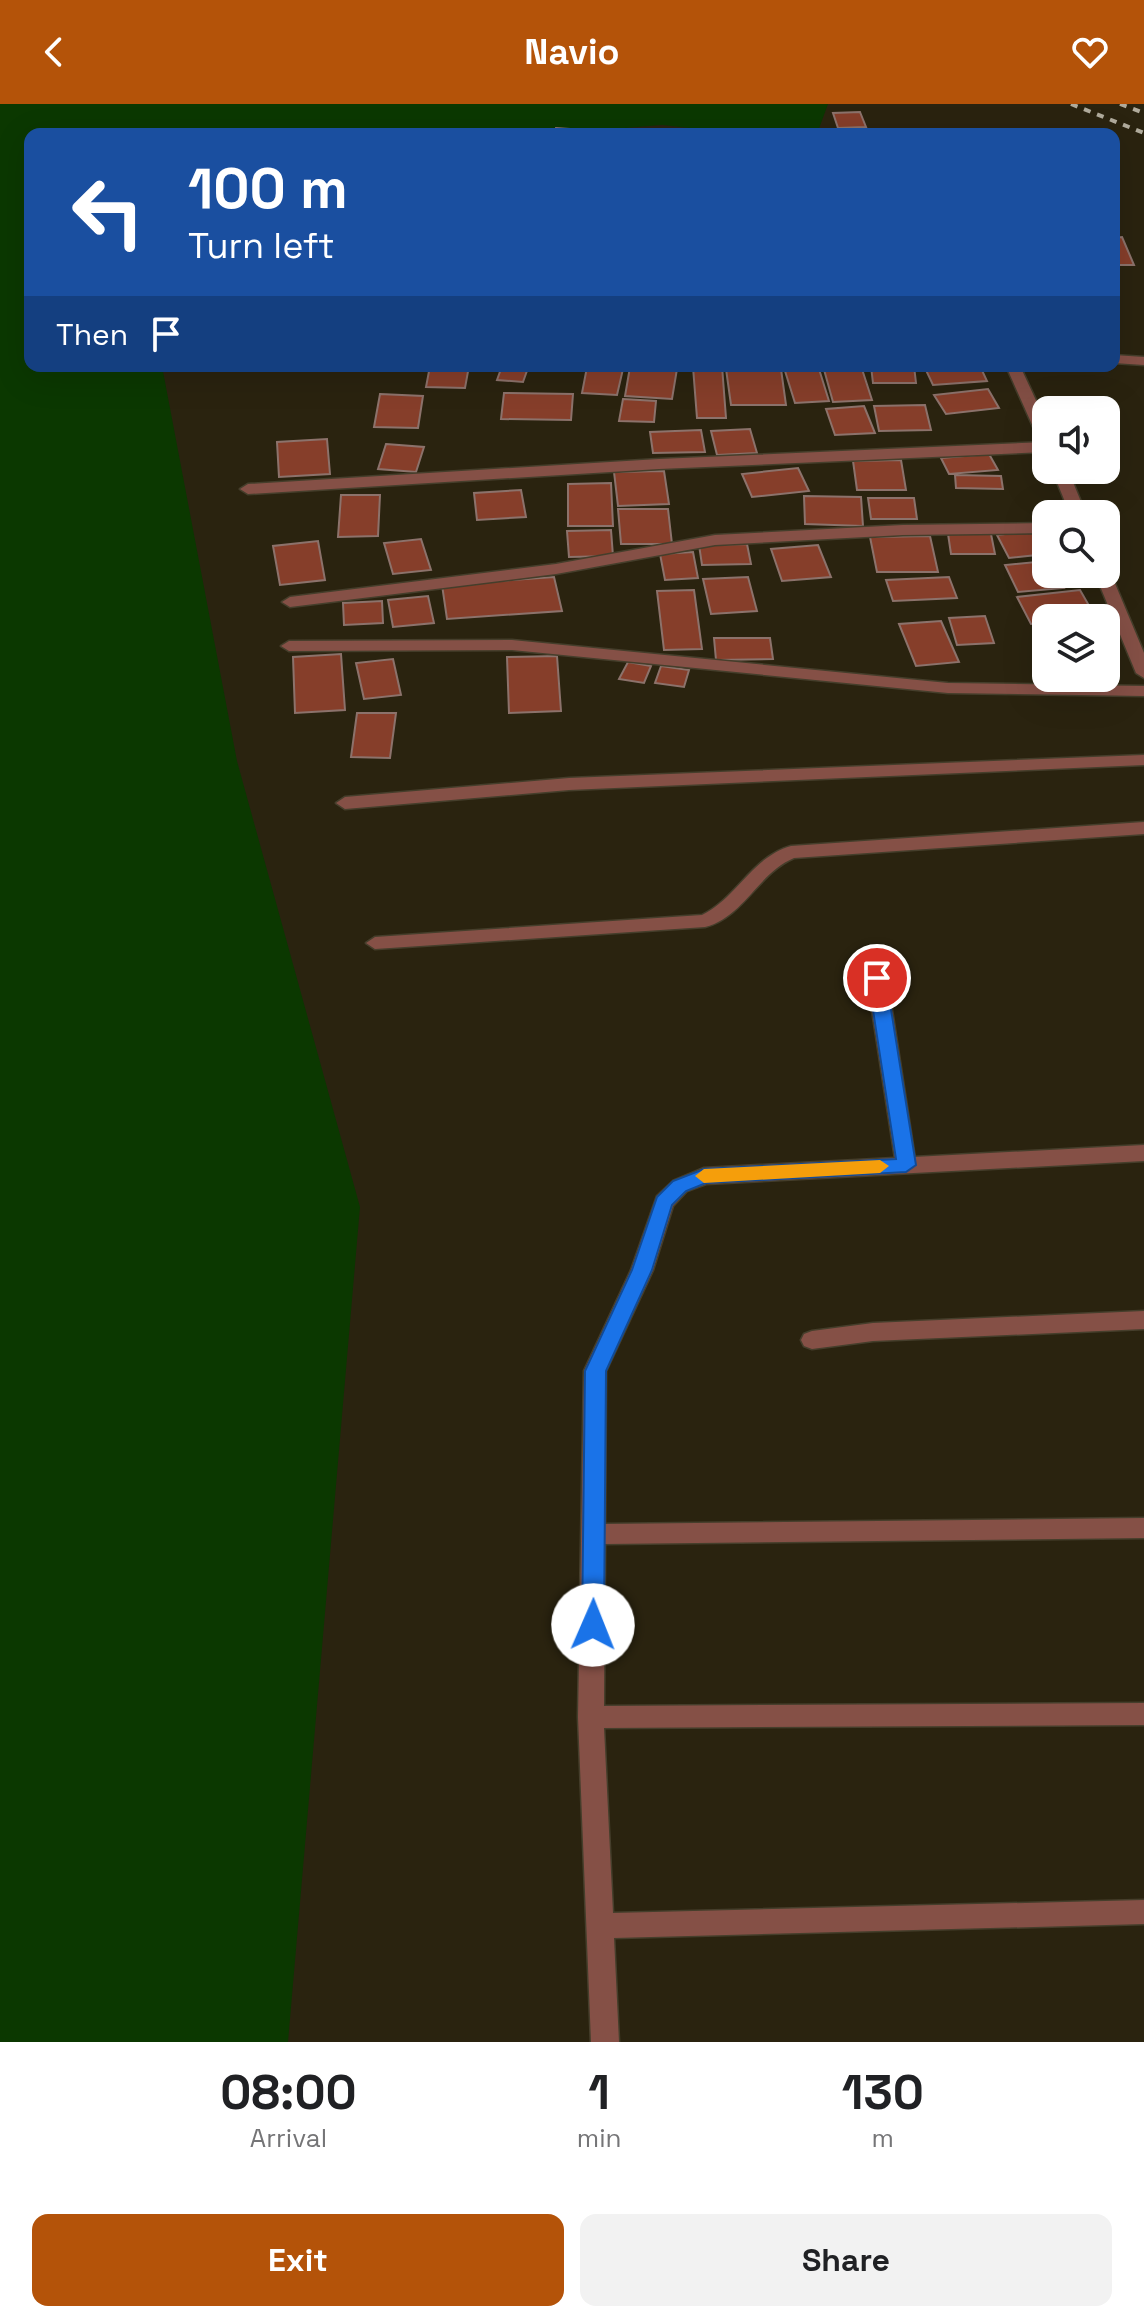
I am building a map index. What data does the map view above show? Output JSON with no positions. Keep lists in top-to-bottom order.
{
  "page": {
    "header": "Navio",
    "turn": ["100 m", "Turn left"],
    "then": "Then",
    "eta": [
      "08:00",
      "Arrival",
      "1",
      "min",
      "130",
      "m"
    ],
    "buttons": ["Exit", "Share"]
  }
}
